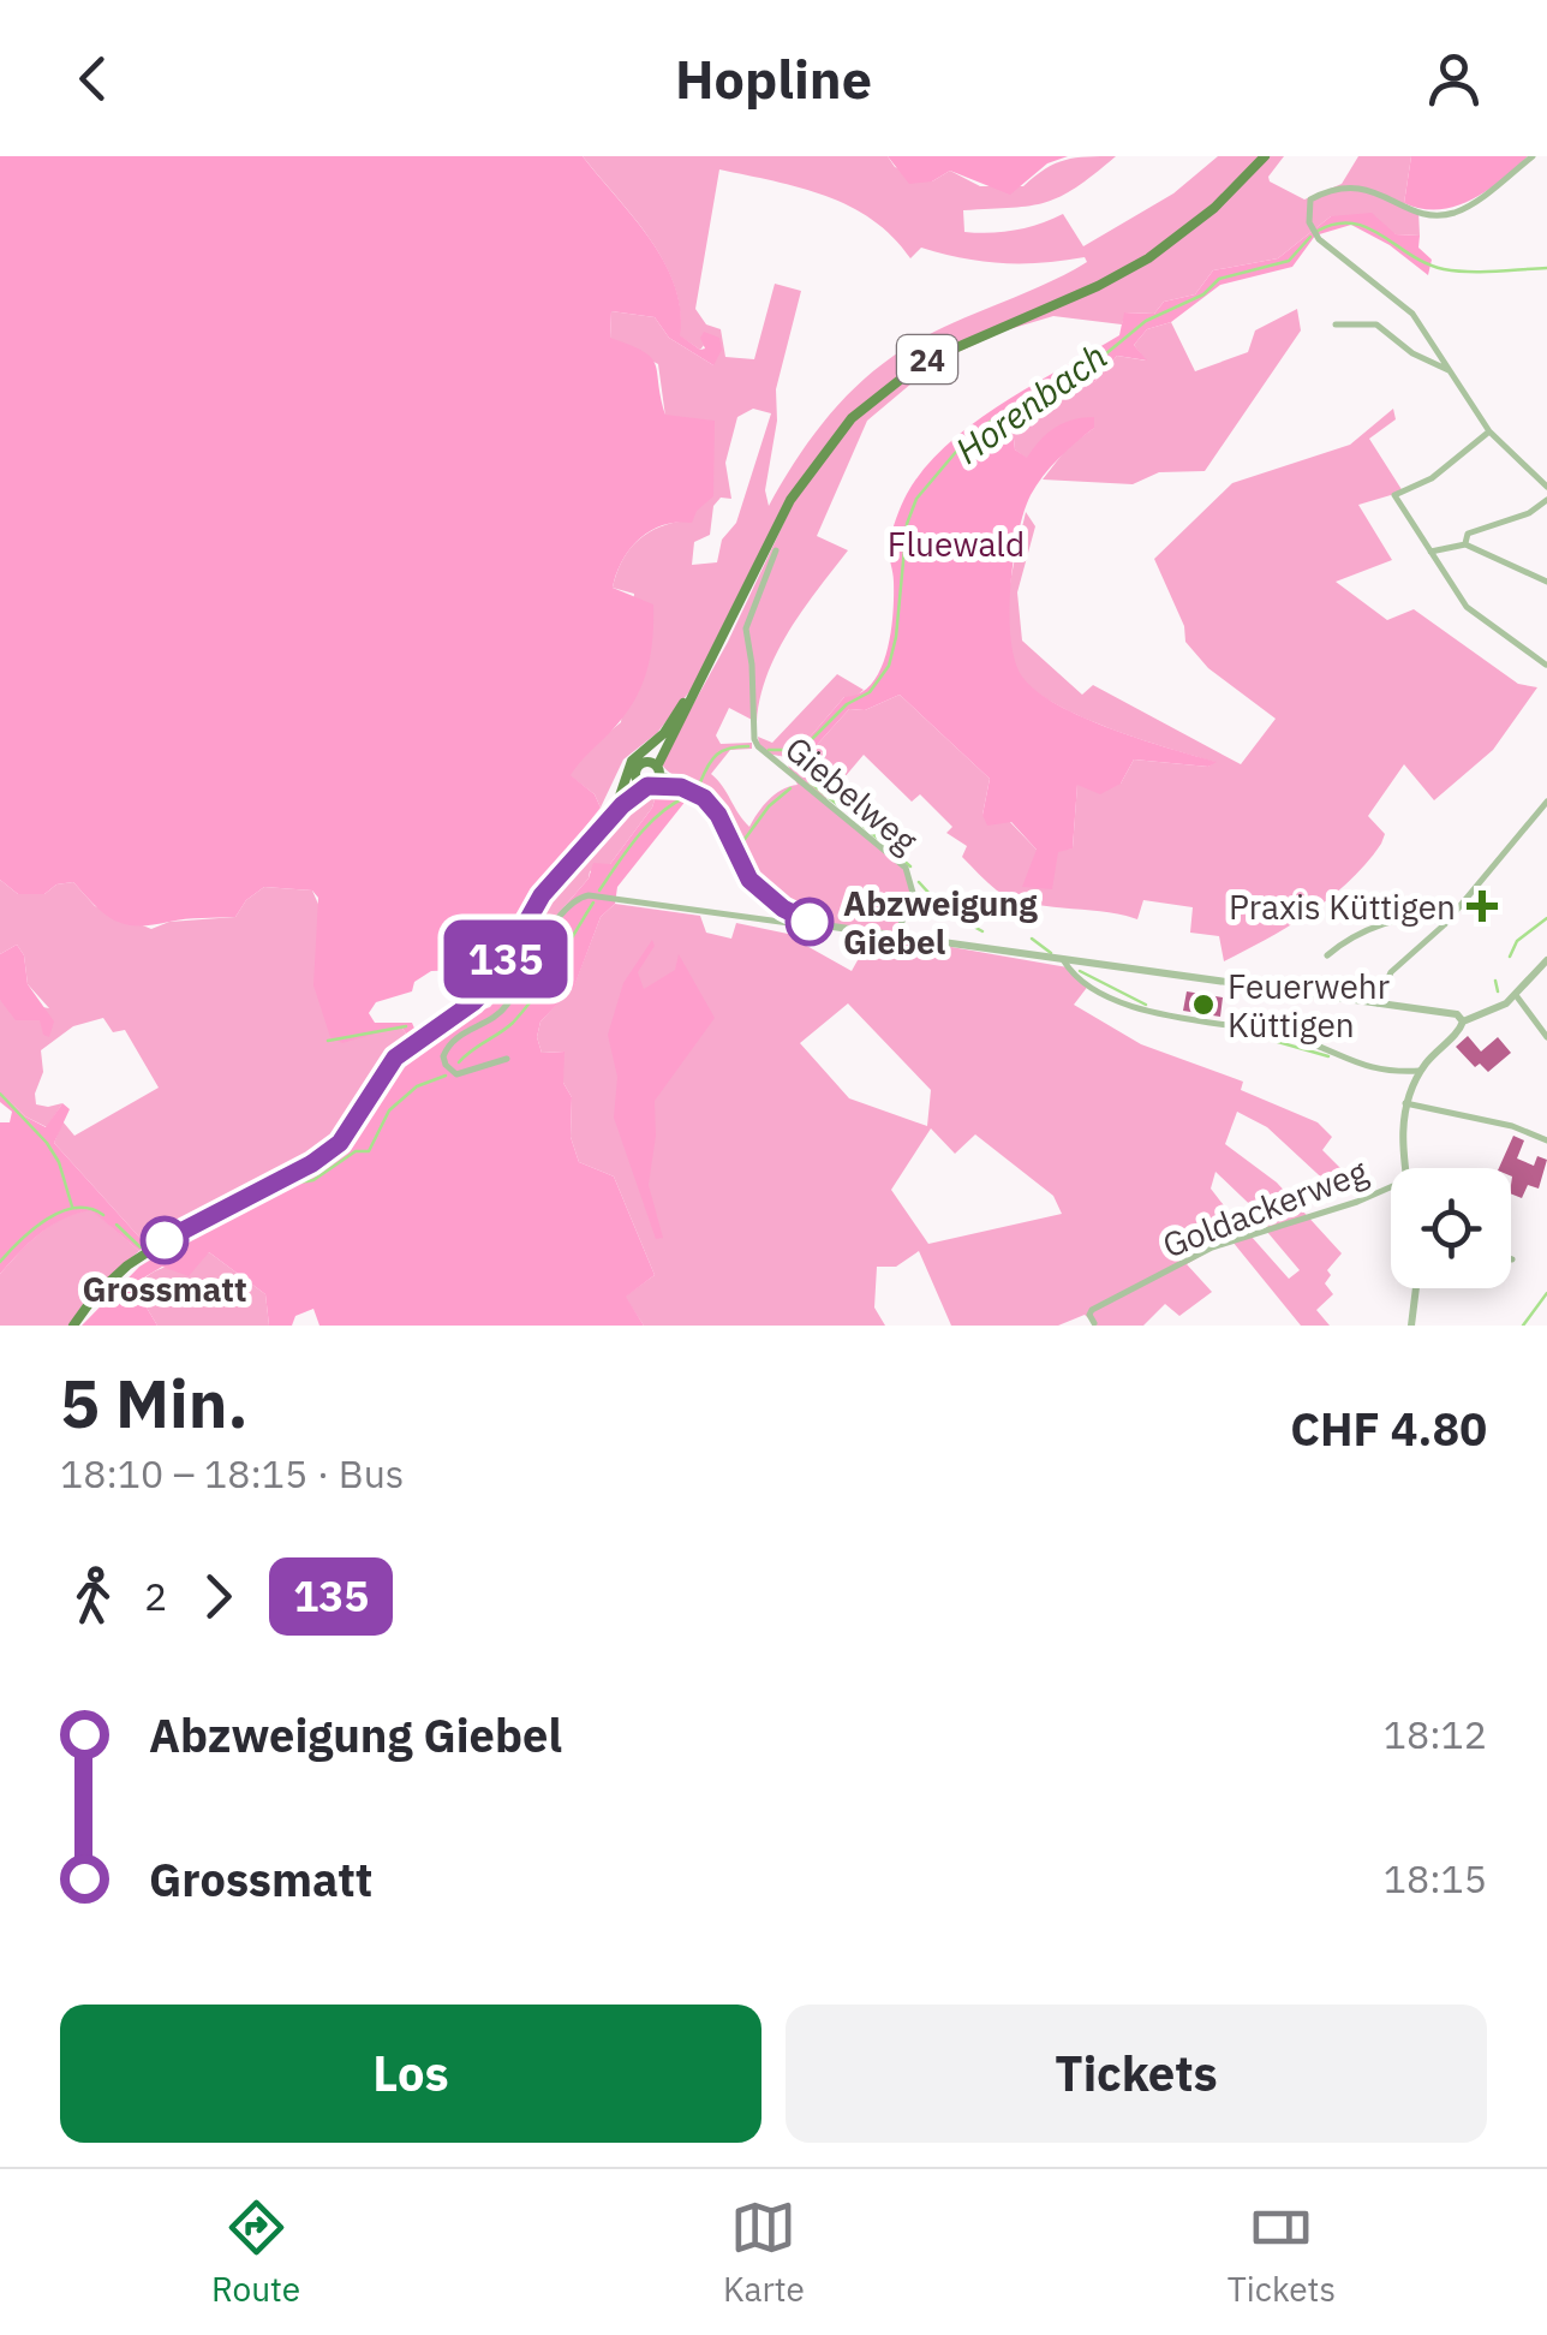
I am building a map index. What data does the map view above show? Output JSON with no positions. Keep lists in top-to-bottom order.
{
  "streets": {
    "main road": ["24"],
    "street": ["Giebelweg", "Goldackerweg"]
  },
  "water": ["Horenbach"],
  "parks": ["Fluewald"],
  "places": {
    "health": ["Praxis Küttigen"],
    "other": ["Abzweigung Giebel", "Feuerwehr Küttigen", "Grossmatt"]
  },
  "lines": ["bus line 135"],
  "page": {
    "header": "Hopline",
    "on_map": "135",
    "heading": ["5 Min.", "18:10 – 18:15 · Bus", "CHF 4.80"],
    "legs": ["2", "135"],
    "list": [
      {
        "name": "Abzweigung Giebel",
        "value": "18:12"
      },
      {
        "name": "Grossmatt",
        "value": "18:15"
      }
    ],
    "buttons": ["Los", "Tickets"],
    "tabs": ["Route", "Karte", "Tickets"]
  }
}
